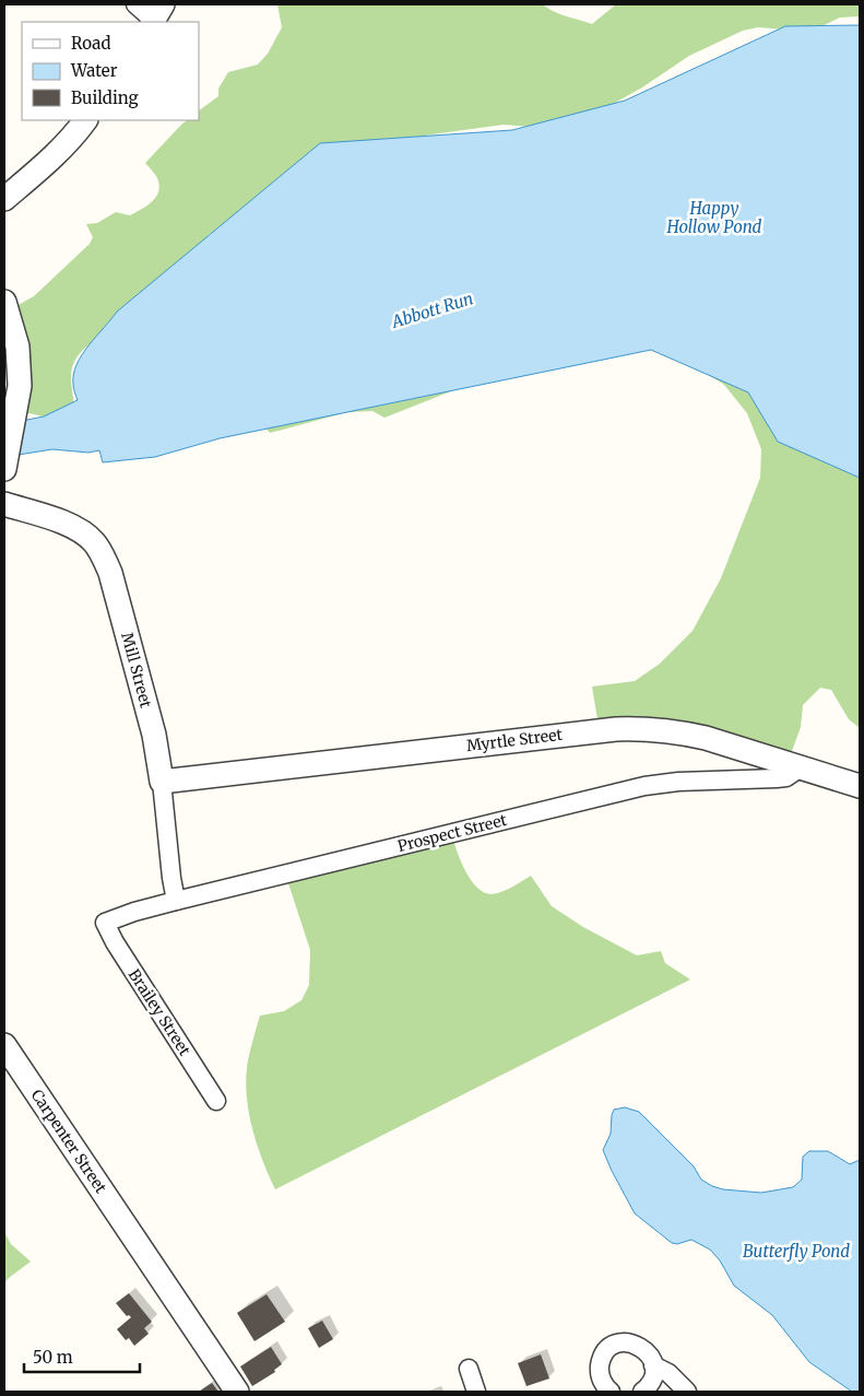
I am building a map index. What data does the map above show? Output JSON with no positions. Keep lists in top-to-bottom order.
{
  "streets": {
    "street": [
      "Mill Street",
      "Myrtle Street",
      "Prospect Street",
      "Brailey Street",
      "Carpenter Street"
    ]
  },
  "crossings": [
    ["Mill Street", "Myrtle Street"],
    ["Mill Street", "Prospect Street"],
    ["Myrtle Street", "Prospect Street"],
    ["Prospect Street", "Brailey Street"]
  ],
  "water": ["Happy Hollow Pond", "Abbott Run", "Butterfly Pond"],
  "legend": ["Road", "Water", "Building"],
  "scale_bar": "50 m"
}
